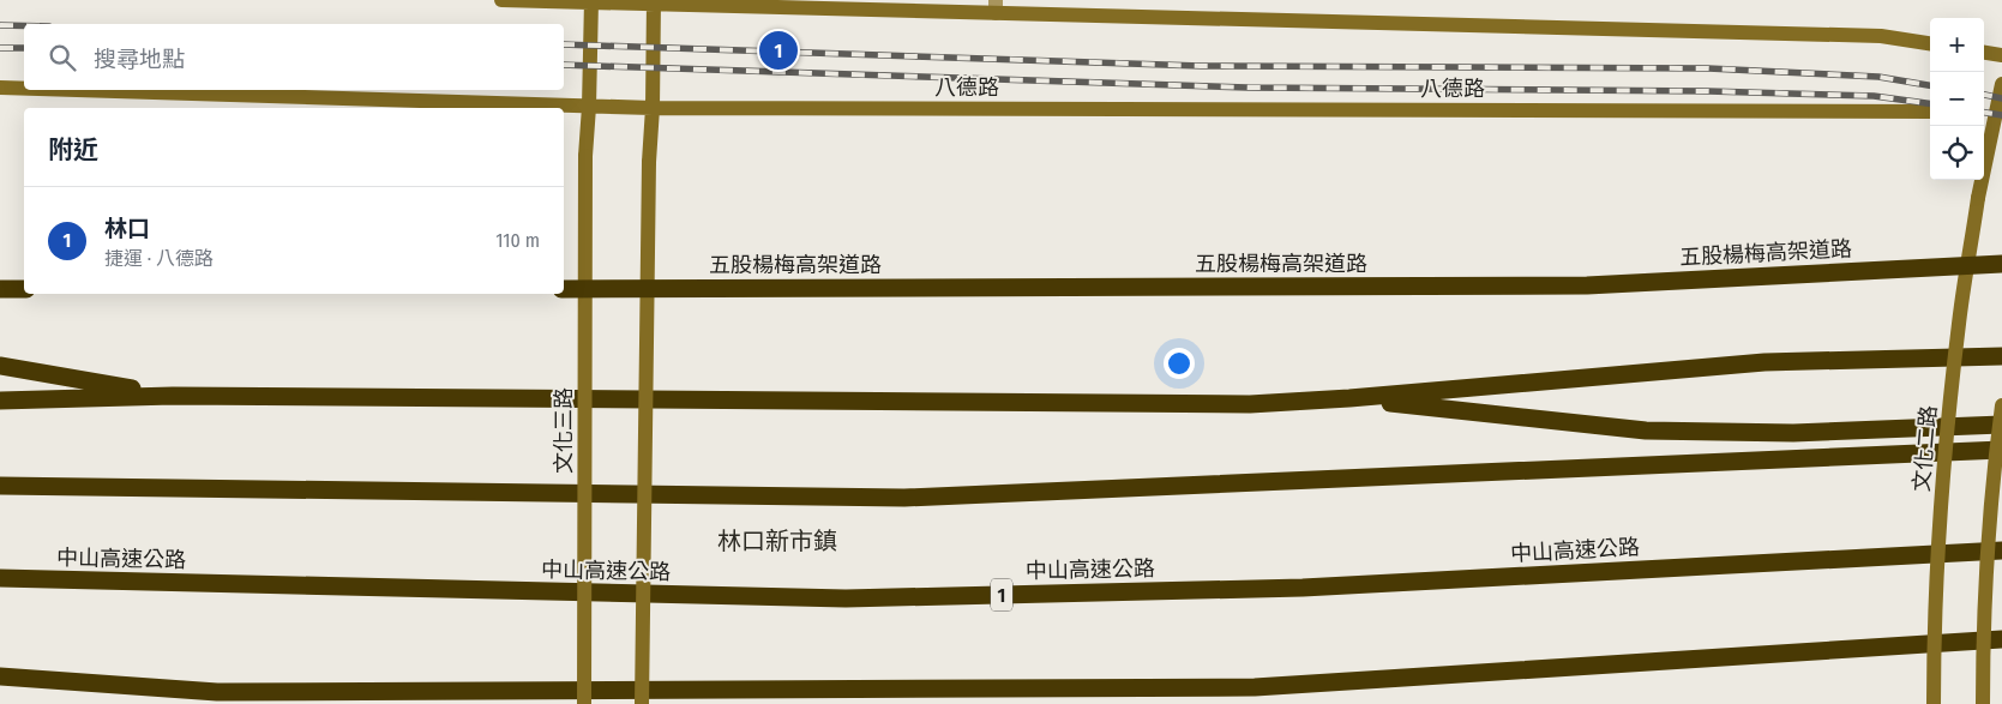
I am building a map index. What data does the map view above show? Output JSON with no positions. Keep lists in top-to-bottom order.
{
  "streets": {
    "highway": ["五股楊梅高架道路", "中山高速公路", "1"],
    "street": ["八德路", "文化三路", "文化二路"]
  },
  "crossings": [
    ["八德路", "文化三路"]
  ],
  "districts": ["林口新市鎮"],
  "page": {
    "map_buttons": ["+", "−"],
    "search": "搜尋地點",
    "pins": "1",
    "heading": "附近",
    "list": [
      {
        "mark": "1",
        "name": "林口",
        "note": "捷運 · 八德路",
        "value": "110 m"
      }
    ]
  }
}
